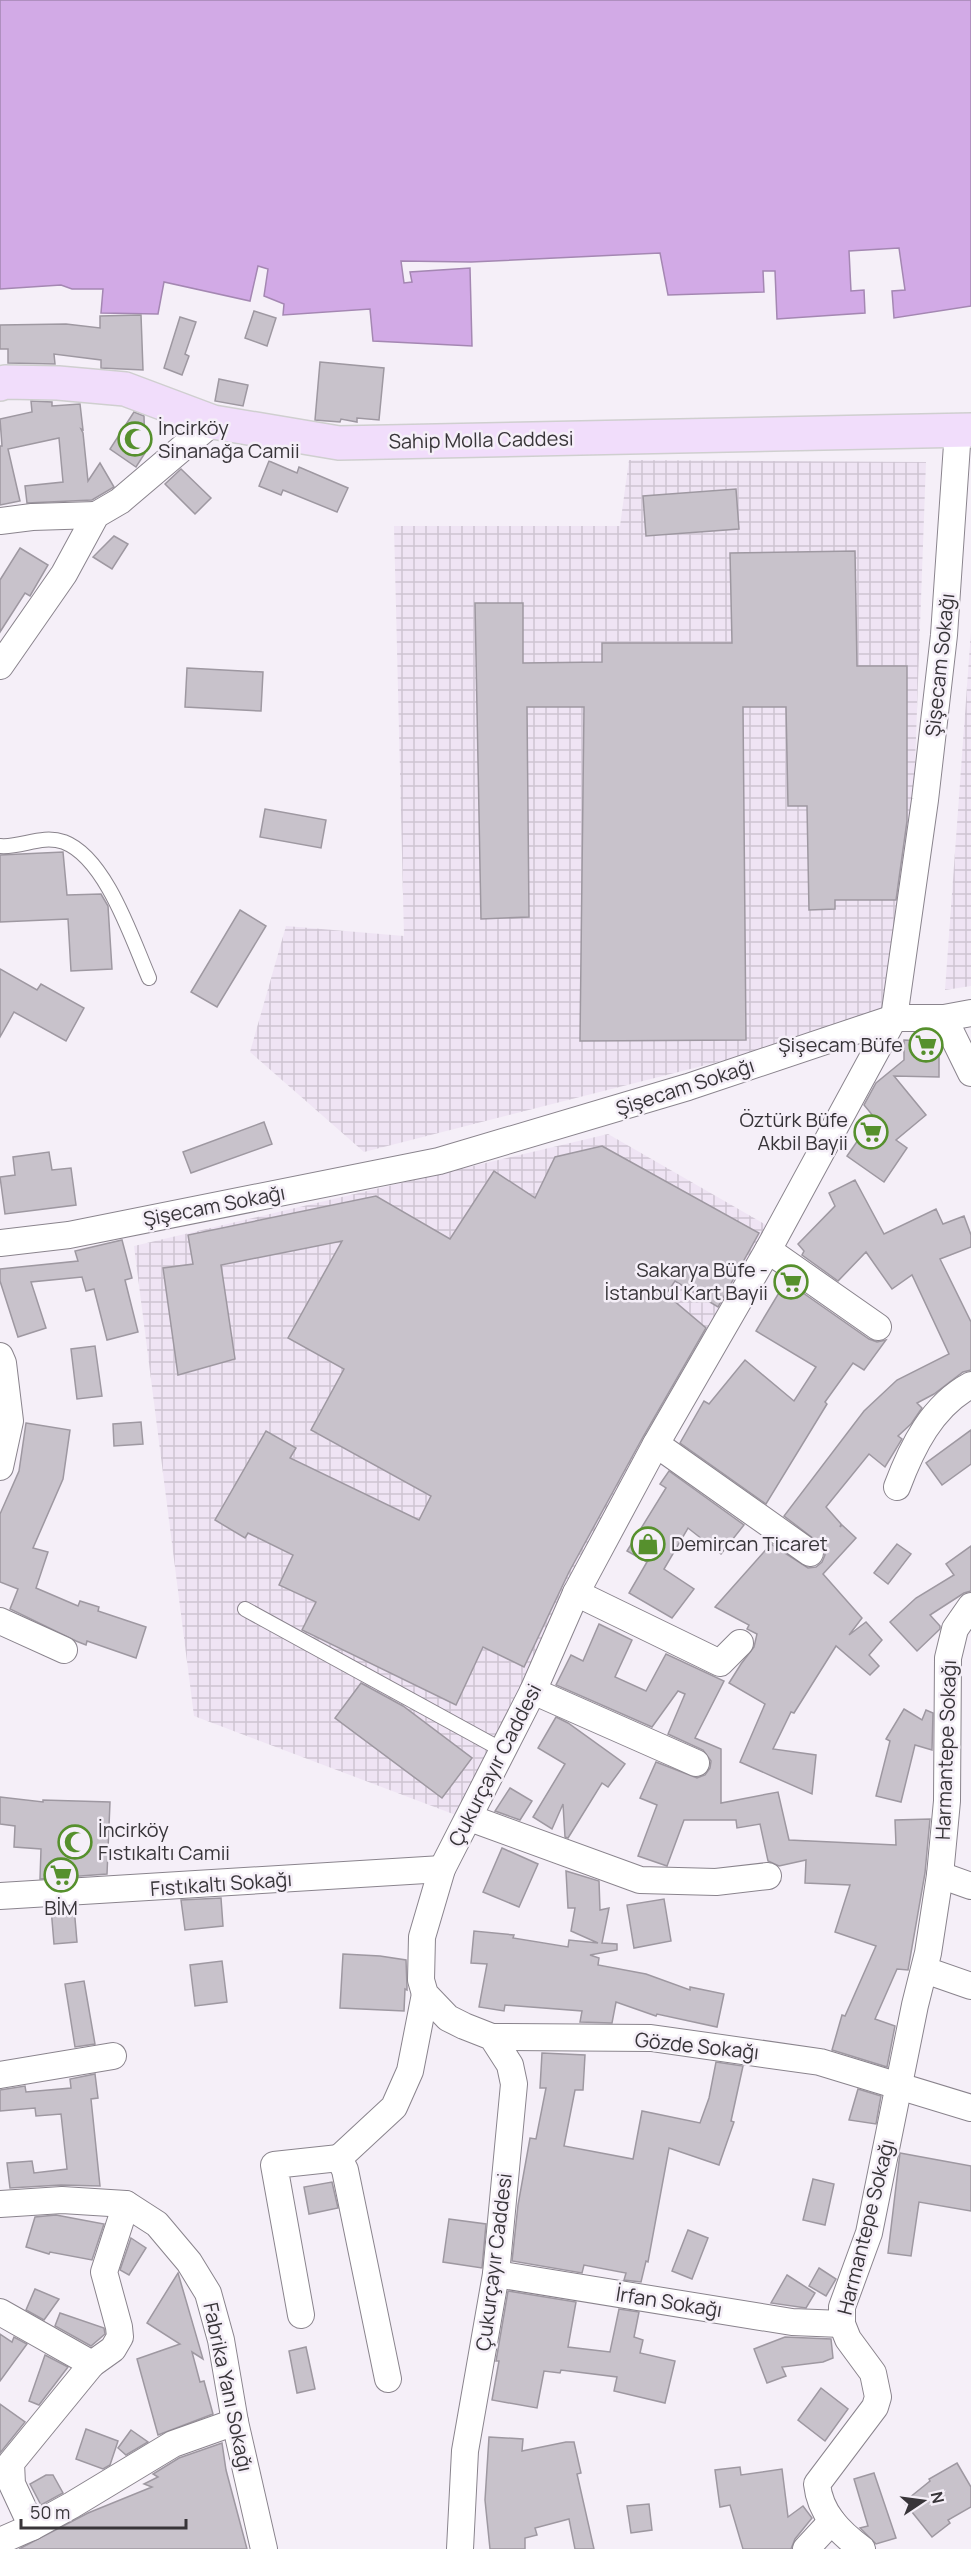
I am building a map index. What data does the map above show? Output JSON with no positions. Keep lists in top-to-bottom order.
{
  "streets": {
    "main road": ["Sahip Molla Caddesi"],
    "street": [
      "Şişecam Sokağı",
      "Harmantepe Sokağı",
      "Çukurçayır Caddesi",
      "Fıstıkaltı Sokağı",
      "Gözde Sokağı",
      "İrfan Sokağı",
      "Fabrika Yanı Sokağı"
    ]
  },
  "crossings": [
    ["Sahip Molla Caddesi", "Şişecam Sokağı"],
    ["Şişecam Sokağı", "Çukurçayır Caddesi"],
    ["Harmantepe Sokağı", "Gözde Sokağı"],
    ["Harmantepe Sokağı", "İrfan Sokağı"],
    ["Çukurçayır Caddesi", "Fıstıkaltı Sokağı"],
    ["Çukurçayır Caddesi", "Gözde Sokağı"],
    ["Çukurçayır Caddesi", "İrfan Sokağı"]
  ],
  "places": {
    "mosque": ["İncirköy Sinanağa Camii", "İncirköy Fıstıkaltı Camii"],
    "supermarket": [
      "Şişecam Büfe",
      "Öztürk Büfe Akbil Bayii",
      "Sakarya Büfe - İstanbul Kart Bayii",
      "BİM"
    ],
    "shop": ["Demircan Ticaret"]
  },
  "scale_bar": "50 m",
  "north": "right"
}
